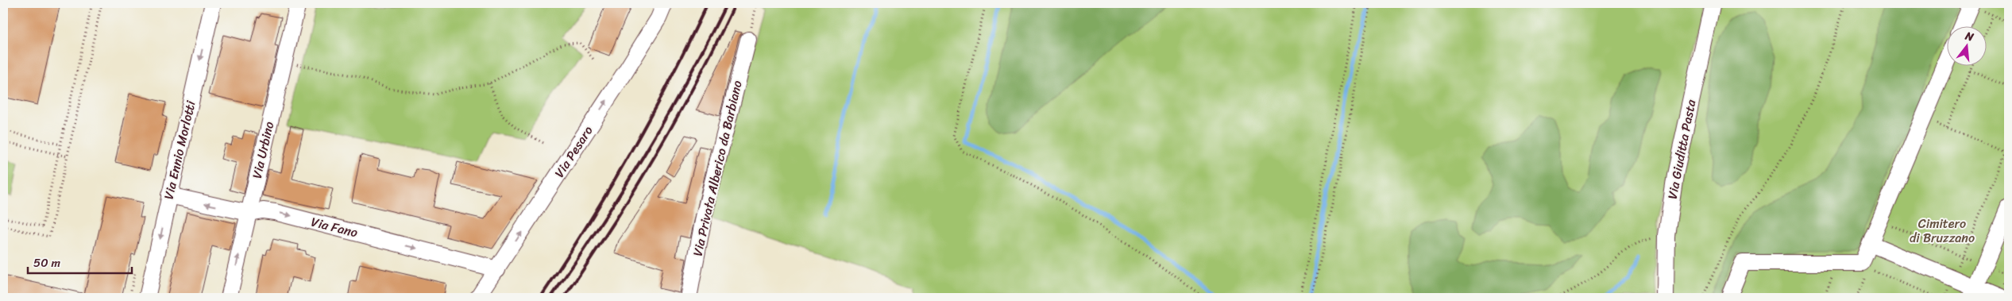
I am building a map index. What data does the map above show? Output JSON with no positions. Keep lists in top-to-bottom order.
{
  "streets": {
    "street": [
      "Via Giuditta Pasta",
      "Via Ennio Morlotti",
      "Via Urbino",
      "Via Pesaro",
      "Via Privata Alberico da Barbiano",
      "Via Fano"
    ]
  },
  "crossings": [
    ["Via Ennio Morlotti", "Via Fano"],
    ["Via Urbino", "Via Fano"],
    ["Via Pesaro", "Via Fano"]
  ],
  "one_way": ["Via Ennio Morlotti", "Via Pesaro"],
  "parks": ["Cimitero di Bruzzano"],
  "scale_bar": "50 m",
  "north": "top"
}
